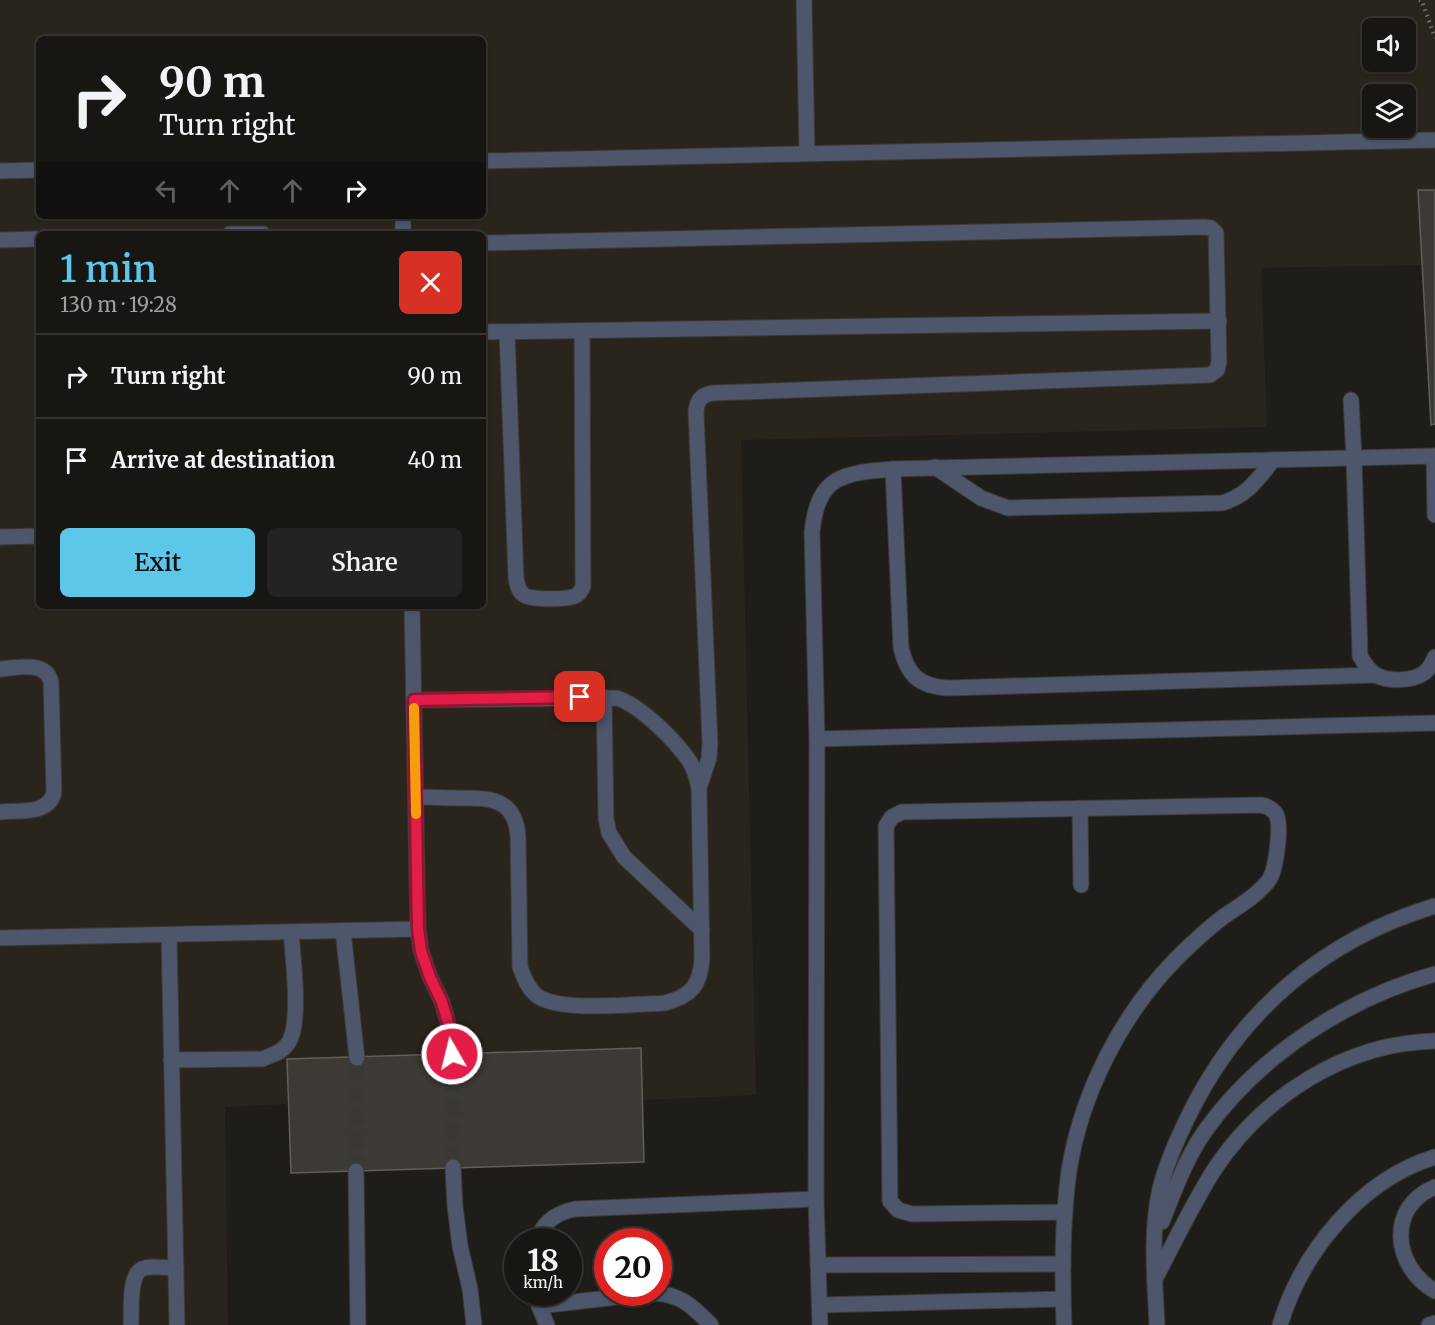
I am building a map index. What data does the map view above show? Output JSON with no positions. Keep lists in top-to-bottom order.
{
  "page": {
    "turn": ["90 m", "Turn right"],
    "heading": ["1 min", "130 m · 19:28"],
    "list": [
      {
        "name": "Turn right",
        "value": "90 m"
      },
      {
        "name": "Arrive at destination",
        "value": "40 m"
      }
    ],
    "buttons": ["Exit", "Share"],
    "speed": "18 km/h",
    "limit": "20"
  }
}
